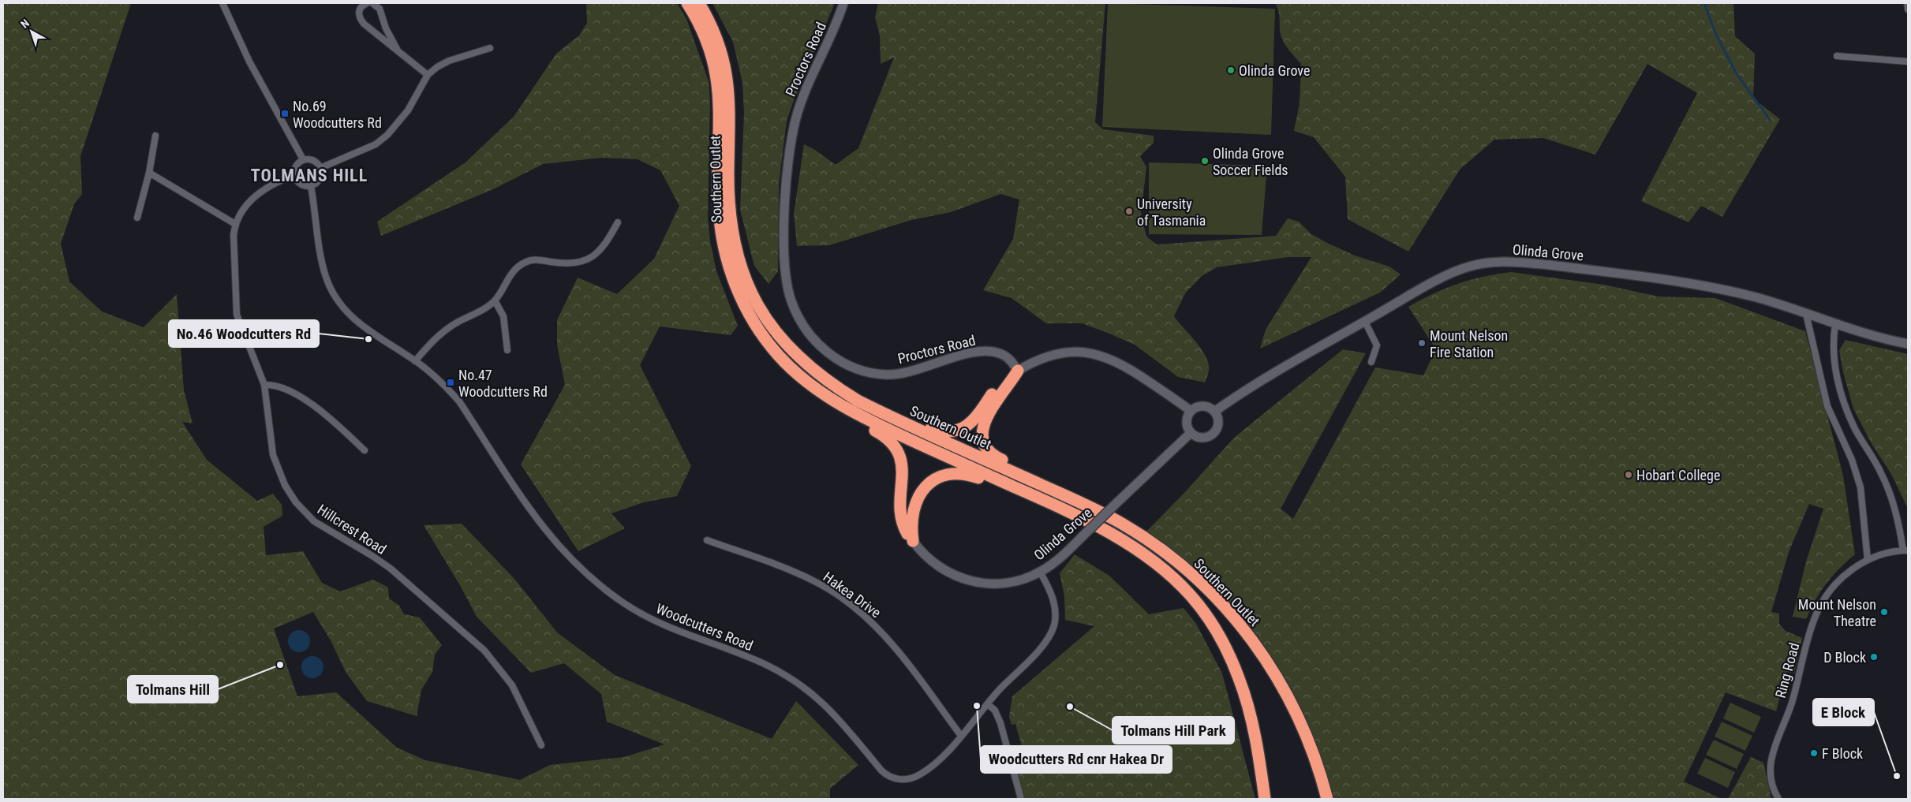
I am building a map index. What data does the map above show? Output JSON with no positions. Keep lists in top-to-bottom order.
{
  "streets": {
    "highway": ["Southern Outlet"],
    "main road": ["Proctors Road", "Olinda Grove"],
    "street": [
      "Hillcrest Road",
      "Hakea Drive",
      "Woodcutters Road",
      "Ring Road"
    ]
  },
  "crossings": [
    ["Olinda Grove", "Woodcutters Road"],
    ["Hillcrest Road", "Woodcutters Road"],
    ["Hakea Drive", "Woodcutters Road"]
  ],
  "districts": ["TOLMANS HILL"],
  "places": {
    "other": [
      "Olinda Grove",
      "Olinda Grove Soccer Fields",
      "University of Tasmania",
      "No.46 Woodcutters Rd",
      "Mount Nelson Fire Station",
      "Hobart College",
      "Mount Nelson Theatre",
      "D Block",
      "Tolmans Hill",
      "Woodcutters Rd cnr Hakea Dr",
      "Tolmans Hill Park",
      "F Block",
      "E Block"
    ],
    "transit": ["No.69 Woodcutters Rd", "No.47 Woodcutters Rd"]
  },
  "north": "top left"
}
